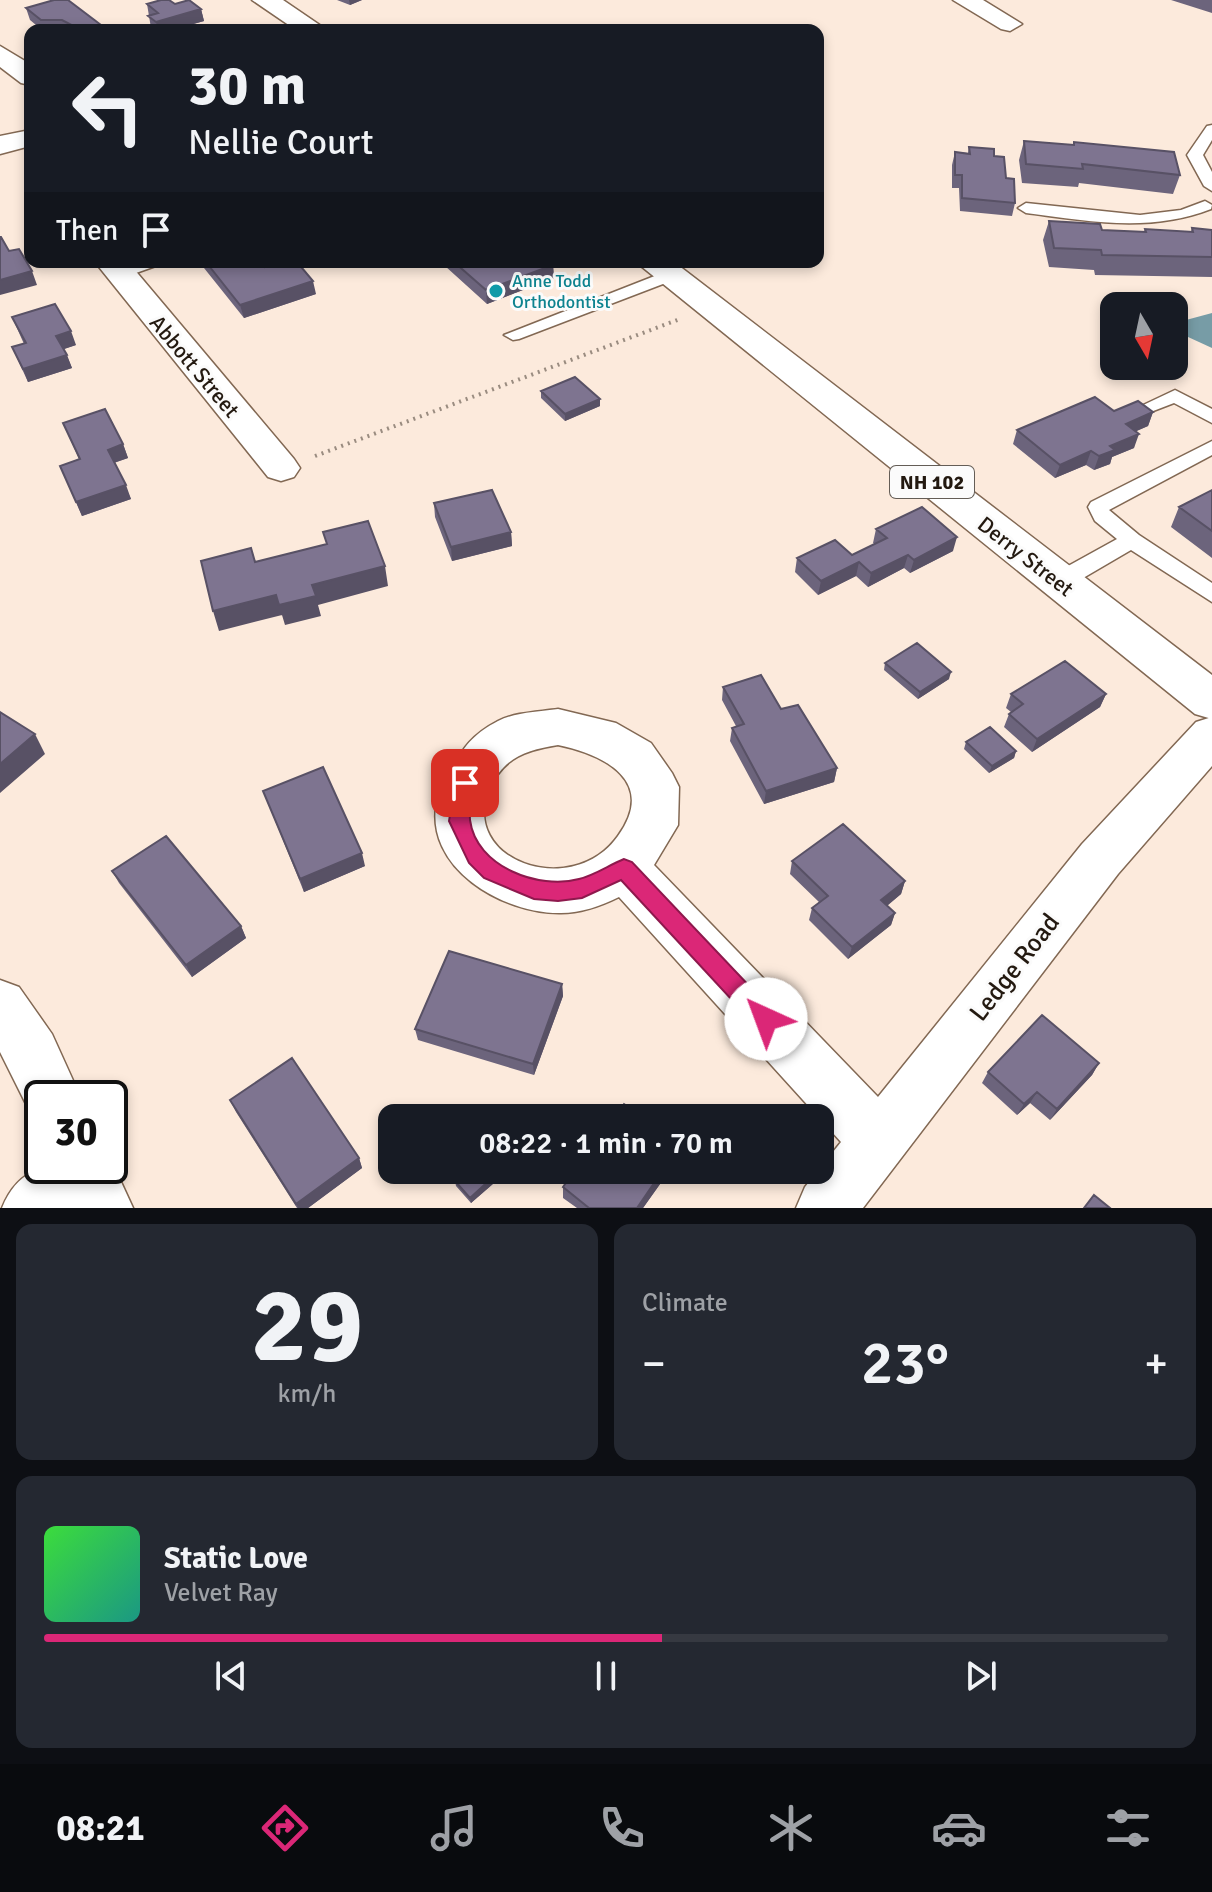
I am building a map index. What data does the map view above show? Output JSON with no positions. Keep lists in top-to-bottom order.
{
  "streets": {
    "main road": ["NH 102", "Derry Street"],
    "street": ["Abbott Street", "Ledge Road"]
  },
  "places": ["Anne Todd Orthodontist"],
  "north": "bottom",
  "page": {
    "turn": ["30 m", "Nellie Court"],
    "then": "Then",
    "limit": "30",
    "trip": "08:22 · 1 min · 70 m",
    "tile": [
      ["29", "km/h"],
      "Climate"
    ],
    "heat": ["−", "23°", "+"],
    "song": ["Static Love", "Velvet Ray"],
    "tabs": "08:21"
  }
}
